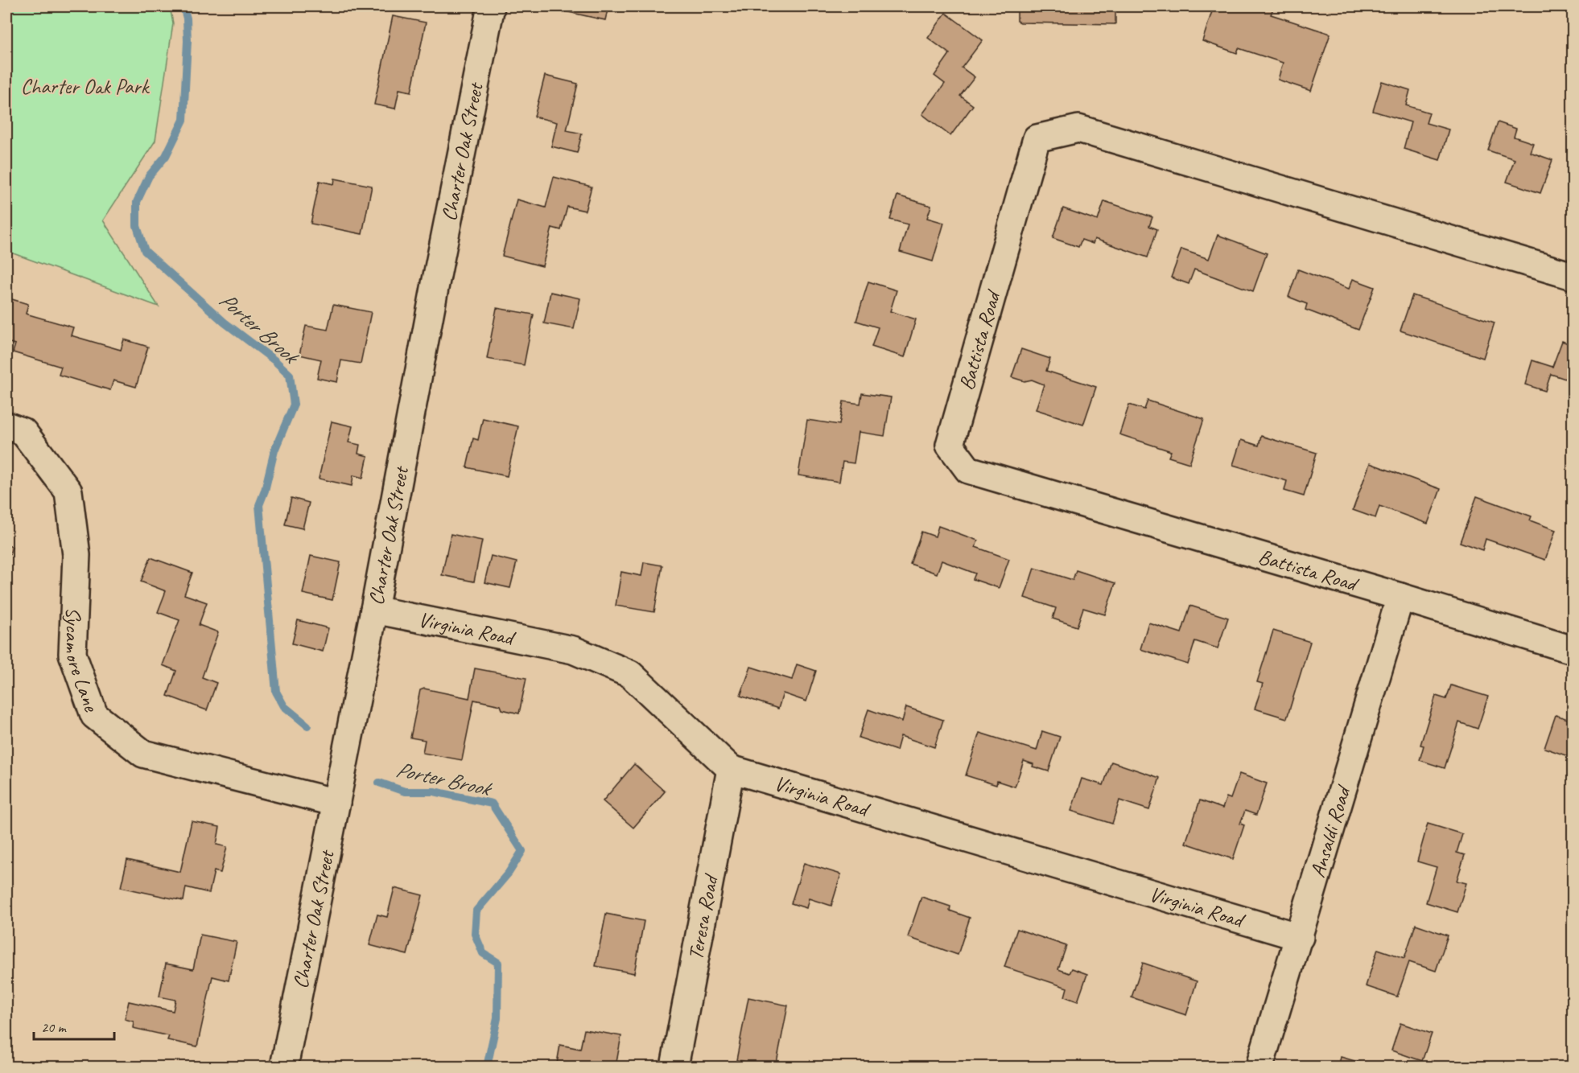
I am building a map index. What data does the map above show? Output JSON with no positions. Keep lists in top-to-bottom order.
{
  "streets": {
    "street": [
      "Charter Oak Street",
      "Battista Road",
      "Virginia Road",
      "Sycamore Lane",
      "Ansaldi Road",
      "Teresa Road"
    ]
  },
  "crossings": [
    ["Charter Oak Street", "Virginia Road"],
    ["Charter Oak Street", "Sycamore Lane"],
    ["Battista Road", "Ansaldi Road"],
    ["Virginia Road", "Ansaldi Road"],
    ["Virginia Road", "Teresa Road"]
  ],
  "water": ["Porter Brook"],
  "parks": ["Charter Oak Park"],
  "scale_bar": "20 m"
}
